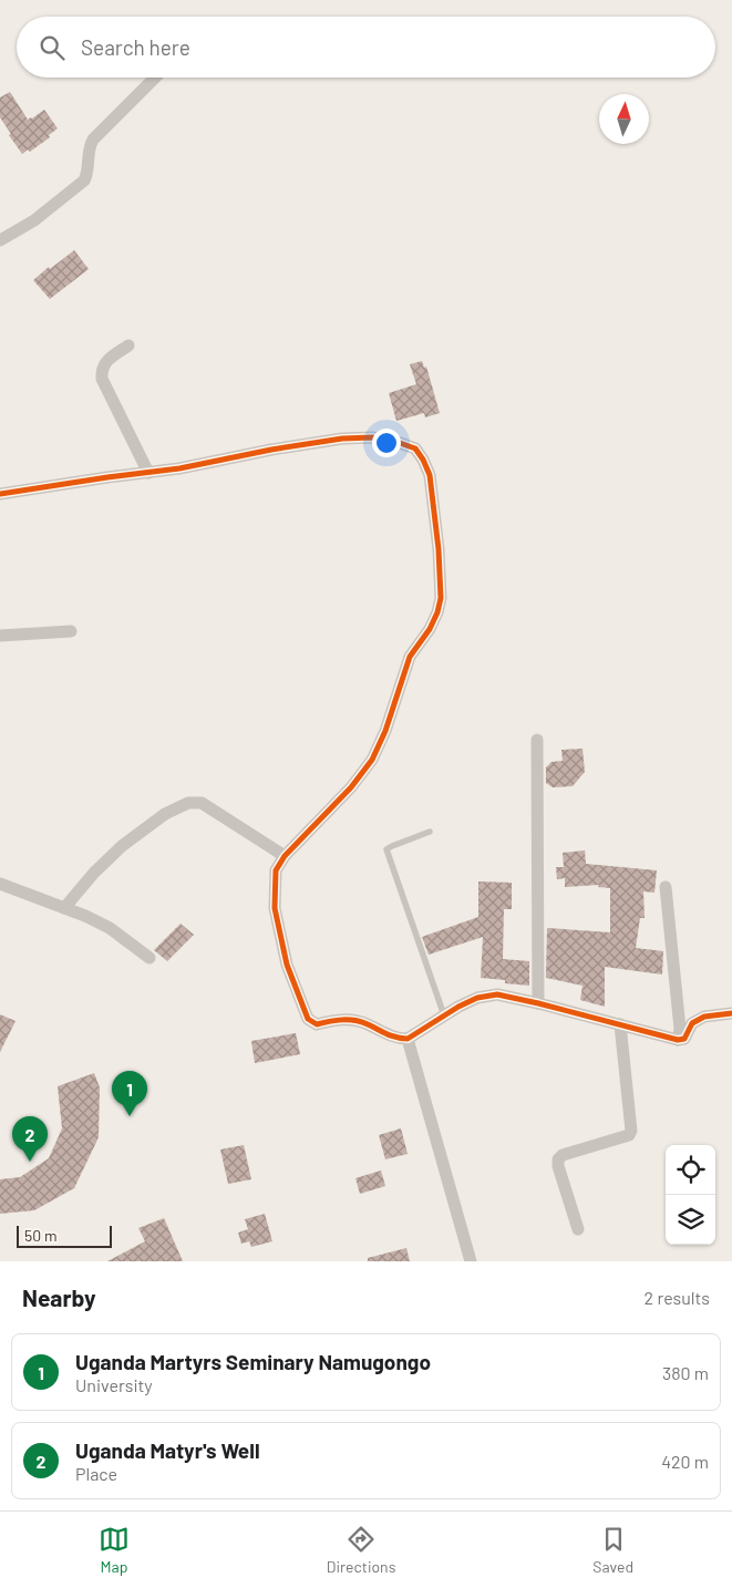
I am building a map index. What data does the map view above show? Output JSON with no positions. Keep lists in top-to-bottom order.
{
  "scale_bar": "50 m",
  "north": "top",
  "page": {
    "search": "Search here",
    "pins": ["1", "2"],
    "scale": "50 m",
    "heading": ["Nearby", "2 results"],
    "list": [
      {
        "mark": "1",
        "name": "Uganda Martyrs Seminary Namugongo",
        "note": "University",
        "value": "380 m"
      },
      {
        "mark": "2",
        "name": "Uganda Matyr's Well",
        "note": "Place",
        "value": "420 m"
      }
    ],
    "nav": ["Map", "Directions", "Saved"]
  }
}
